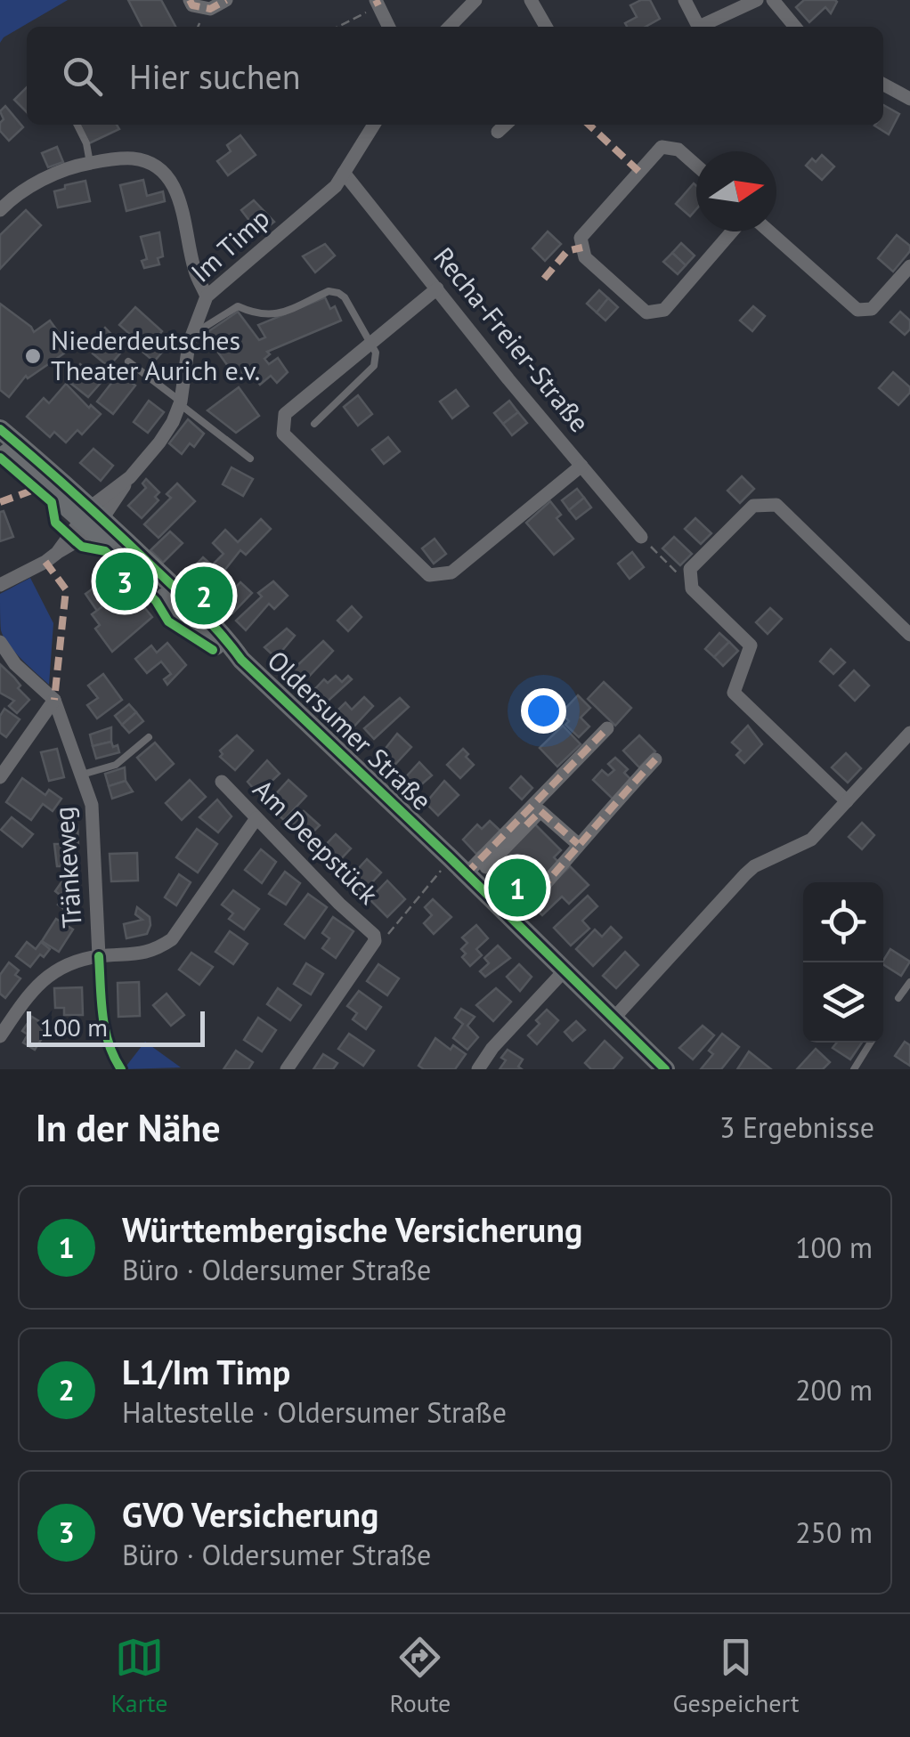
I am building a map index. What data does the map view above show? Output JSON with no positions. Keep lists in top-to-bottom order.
{
  "streets": {
    "main road": ["Oldersumer Straße"],
    "street": [
      "Im Timp",
      "Recha-Freier-Straße",
      "Am Deepstück",
      "Tränkeweg"
    ]
  },
  "crossings": [
    ["Im Timp", "Recha-Freier-Straße"],
    ["Im Timp", "Oldersumer Straße"]
  ],
  "places": ["Niederdeutsches Theater Aurich e.v."],
  "scale_bar": "100 m",
  "north": "right",
  "page": {
    "search": "Hier suchen",
    "pins": ["3", "2", "1"],
    "scale": "100 m",
    "heading": ["In der Nähe", "3 Ergebnisse"],
    "list": [
      {
        "mark": "1",
        "name": "Württembergische Versicherung",
        "note": "Büro · Oldersumer Straße",
        "value": "100 m"
      },
      {
        "mark": "2",
        "name": "L1/Im Timp",
        "note": "Haltestelle · Oldersumer Straße",
        "value": "200 m"
      },
      {
        "mark": "3",
        "name": "GVO Versicherung",
        "note": "Büro · Oldersumer Straße",
        "value": "250 m"
      }
    ],
    "nav": ["Karte", "Route", "Gespeichert"]
  }
}
